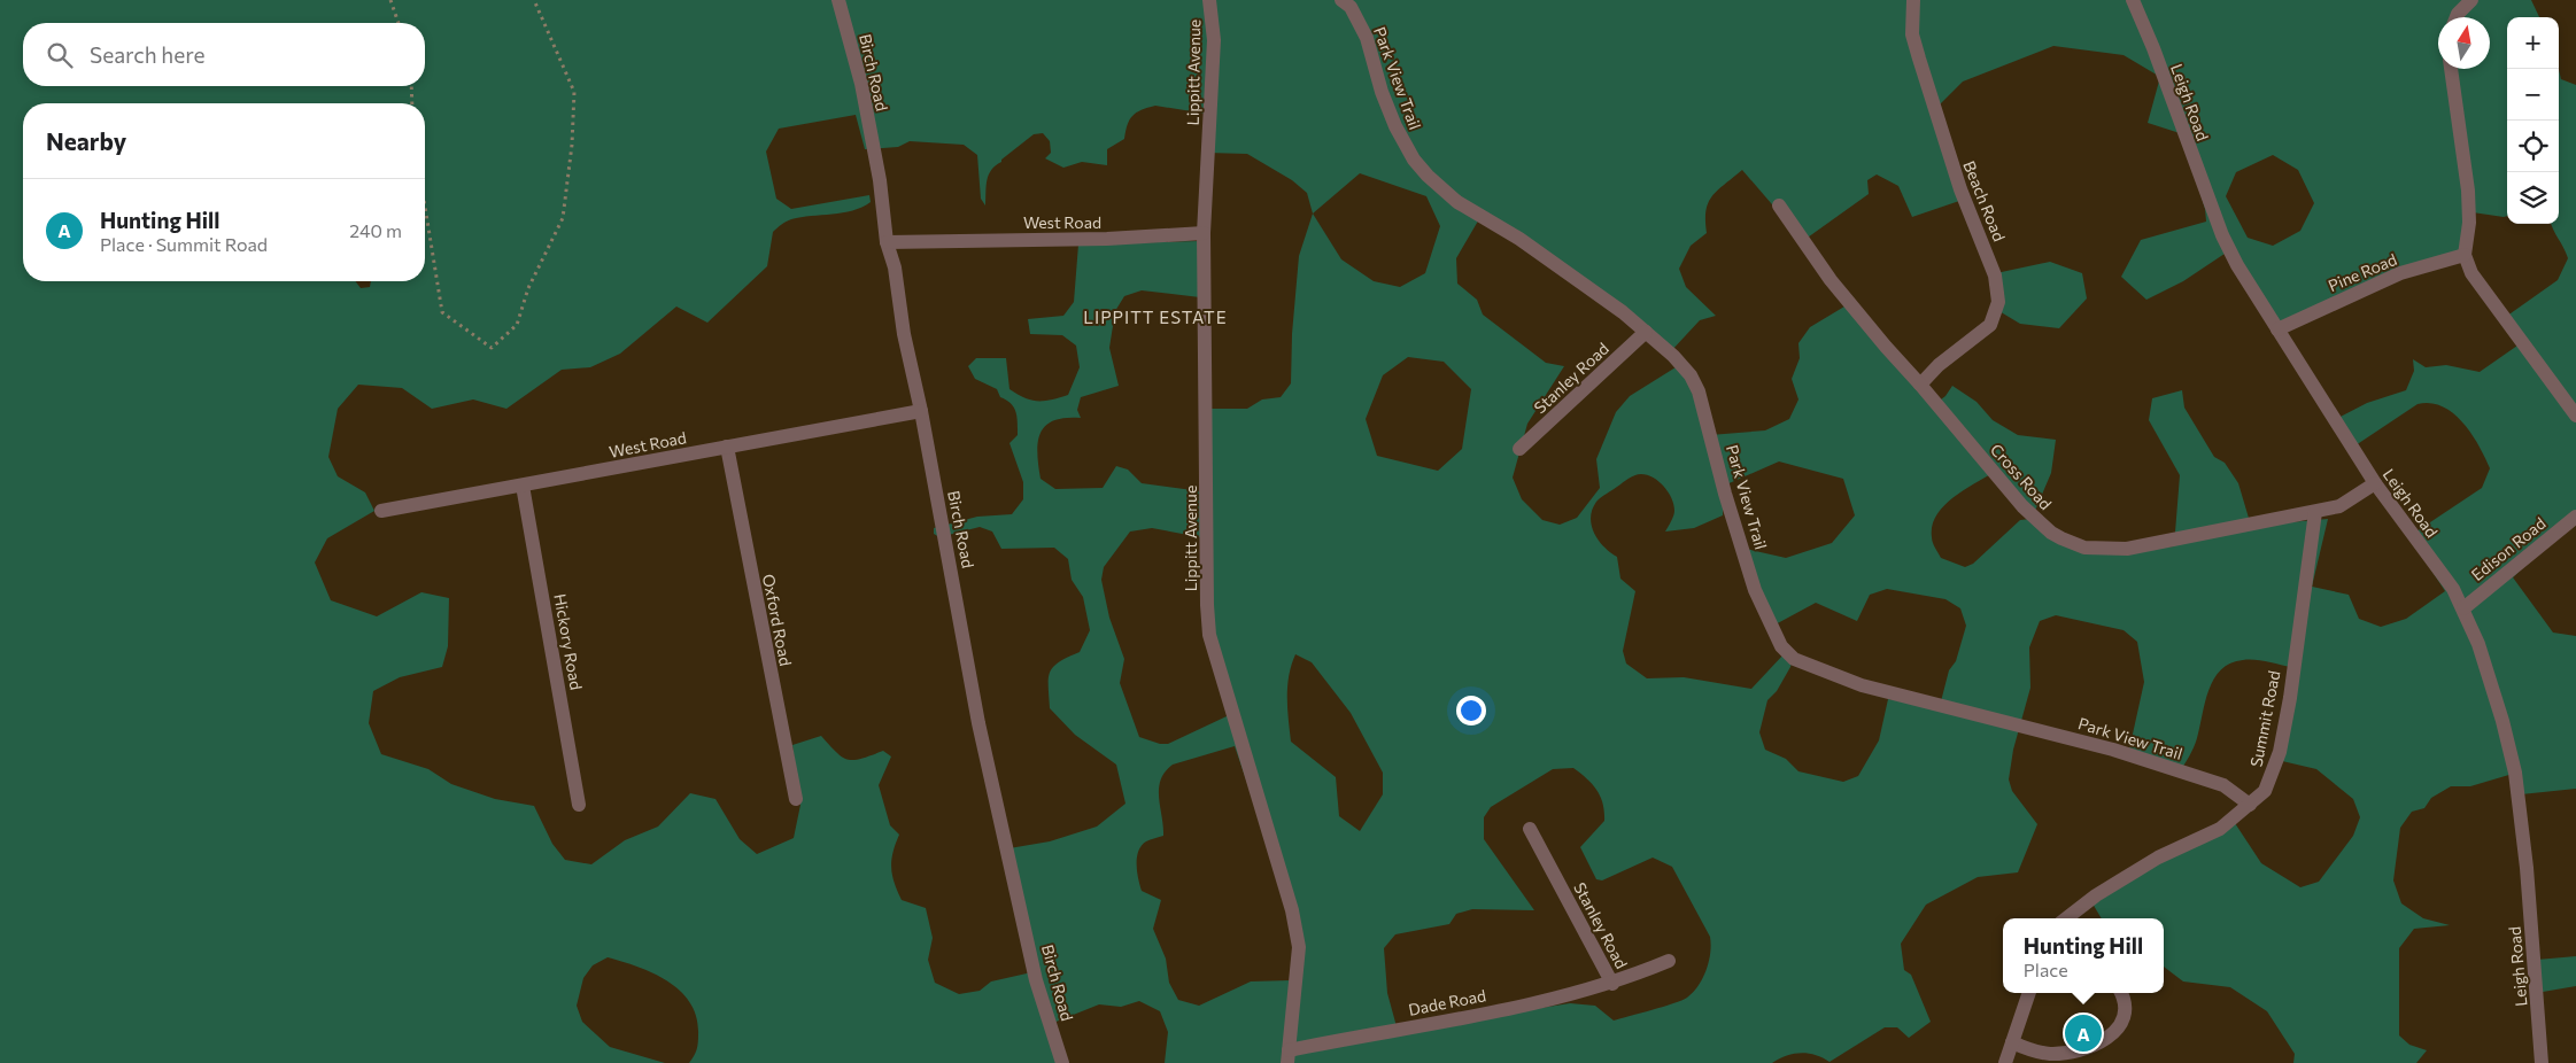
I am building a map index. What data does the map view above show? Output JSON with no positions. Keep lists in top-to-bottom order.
{
  "streets": {
    "street": [
      "Birch Road",
      "Lippitt Avenue",
      "Park View Trail",
      "Leigh Road",
      "Beach Road",
      "West Road",
      "Pine Road",
      "Stanley Road",
      "Cross Road",
      "Edison Road",
      "Oxford Road",
      "Hickory Road",
      "Summit Road",
      "Dade Road"
    ]
  },
  "crossings": [
    ["Birch Road", "West Road"],
    ["Lippitt Avenue", "West Road"],
    ["Lippitt Avenue", "Dade Road"],
    ["Park View Trail", "Stanley Road"],
    ["Park View Trail", "Summit Road"],
    ["Leigh Road", "Pine Road"],
    ["Leigh Road", "Cross Road"],
    ["Leigh Road", "Edison Road"],
    ["Beach Road", "Cross Road"],
    ["West Road", "Oxford Road"],
    ["West Road", "Hickory Road"],
    ["Stanley Road", "Dade Road"],
    ["Cross Road", "Summit Road"]
  ],
  "districts": ["LIPPITT ESTATE"],
  "north": "top",
  "page": {
    "map_buttons": ["+", "−"],
    "search": "Search here",
    "heading": "Nearby",
    "list": [
      {
        "mark": "A",
        "name": "Hunting Hill",
        "note": "Place · Summit Road",
        "value": "240 m"
      }
    ],
    "popup": ["Hunting Hill", "Place"],
    "pins": "A"
  }
}
